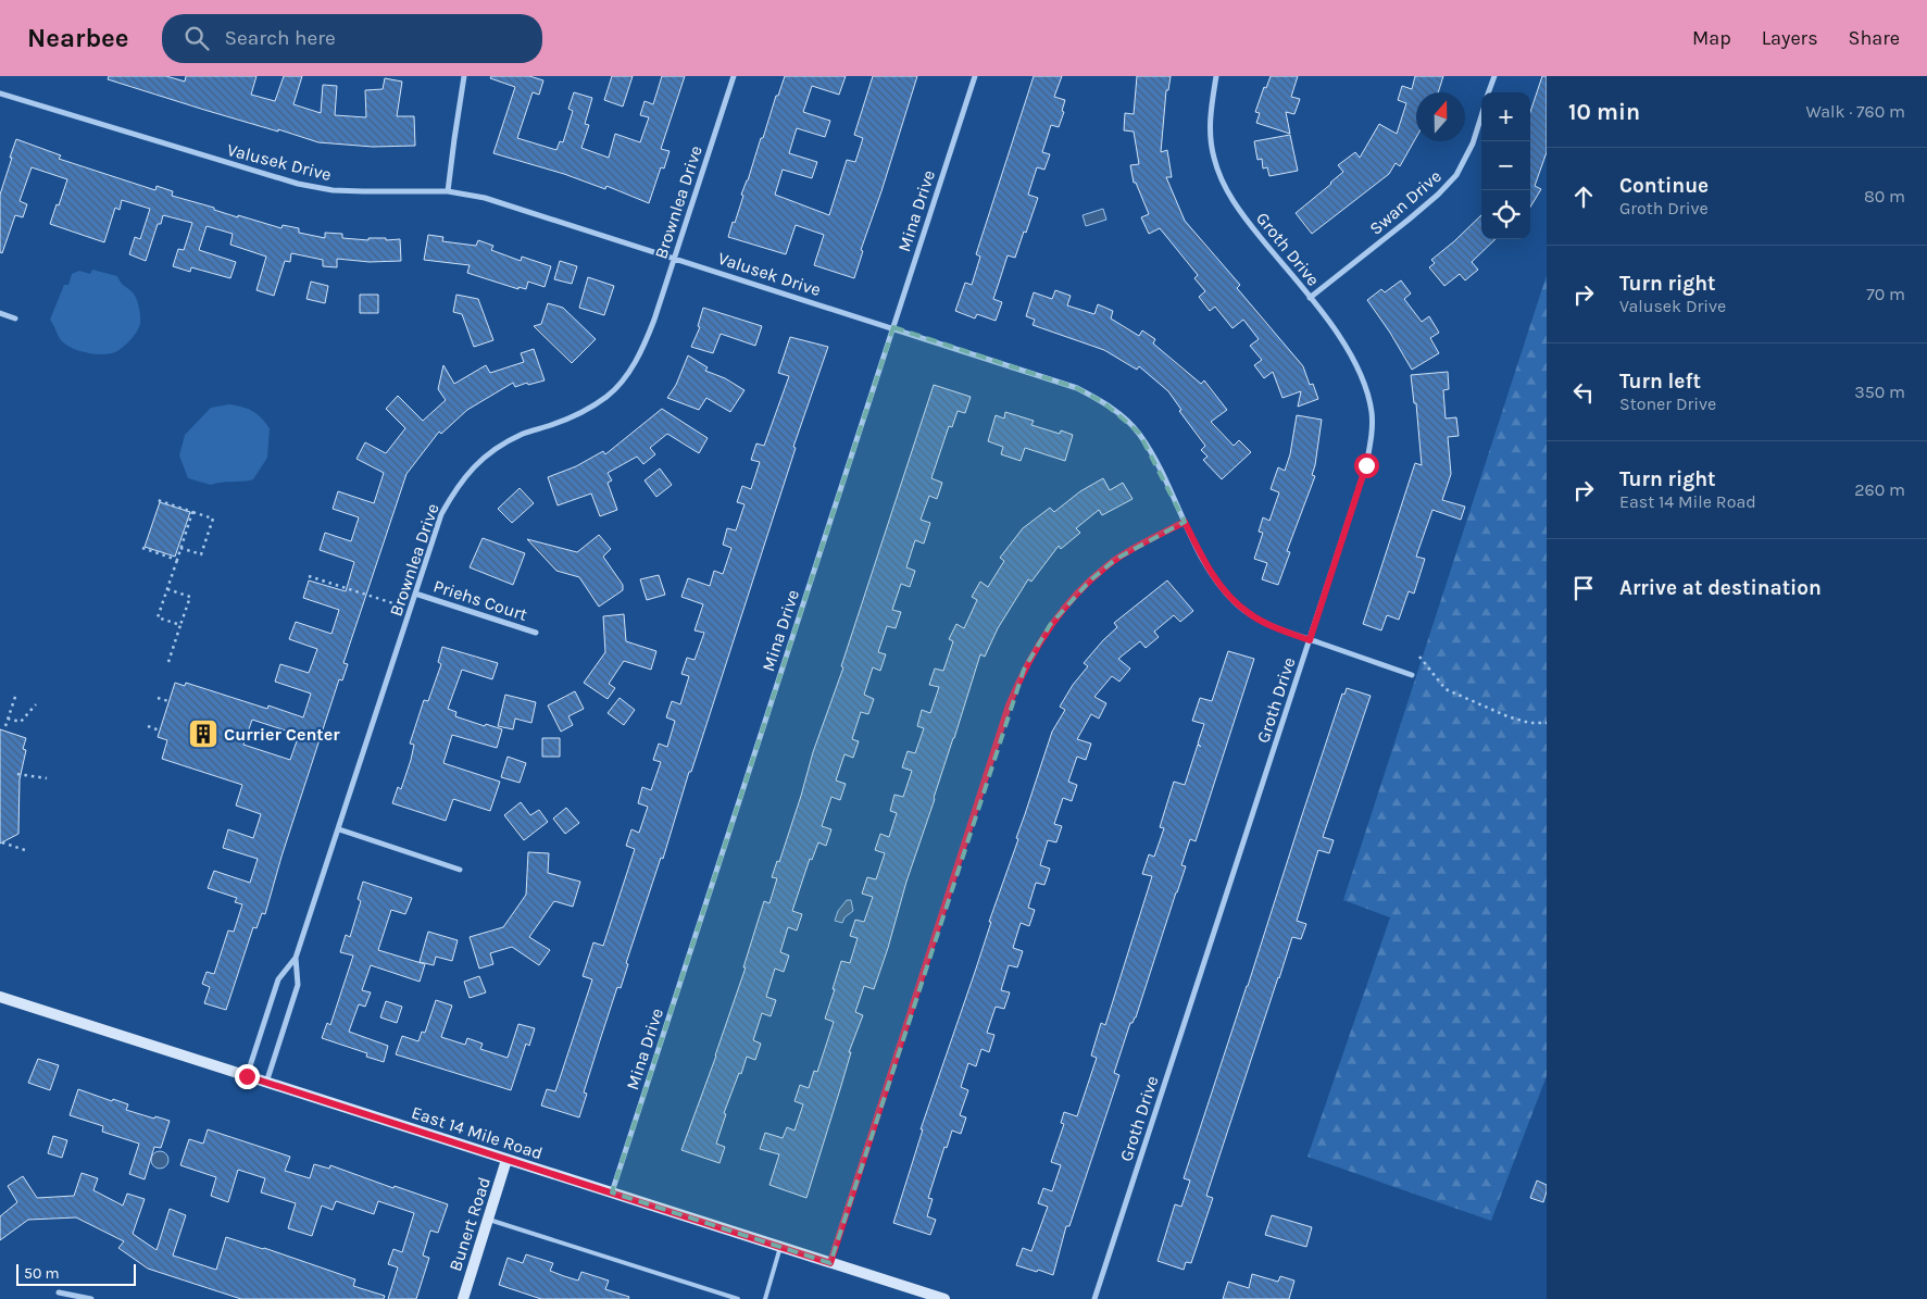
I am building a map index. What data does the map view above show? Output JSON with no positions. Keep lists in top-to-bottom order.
{
  "streets": {
    "main road": ["East 14 Mile Road", "Bunert Road"],
    "street": [
      "Valusek Drive",
      "Brownlea Drive",
      "Swan Drive",
      "Mina Drive",
      "Groth Drive",
      "Priehs Court"
    ]
  },
  "crossings": [
    ["Valusek Drive", "Brownlea Drive"],
    ["Valusek Drive", "Mina Drive"],
    ["Valusek Drive", "Groth Drive"],
    ["Brownlea Drive", "Priehs Court"],
    ["Brownlea Drive", "East 14 Mile Road"],
    ["Swan Drive", "Groth Drive"],
    ["Mina Drive", "East 14 Mile Road"],
    ["East 14 Mile Road", "Bunert Road"]
  ],
  "places": {
    "building": ["Currier Center"]
  },
  "scale_bar": "50 m",
  "north": "top",
  "page": {
    "header": "Nearbee",
    "search": "Search here",
    "nav": ["Map", "Layers", "Share"],
    "heading": ["10 min", "Walk · 760 m"],
    "map_buttons": ["+", "−"],
    "list": [
      ["Continue", "Groth Drive", "80 m"],
      ["Turn right", "Valusek Drive", "70 m"],
      ["Turn left", "Stoner Drive", "350 m"],
      ["Turn right", "East 14 Mile Road", "260 m"],
      "Arrive at destination"
    ],
    "scale": "50 m"
  }
}
